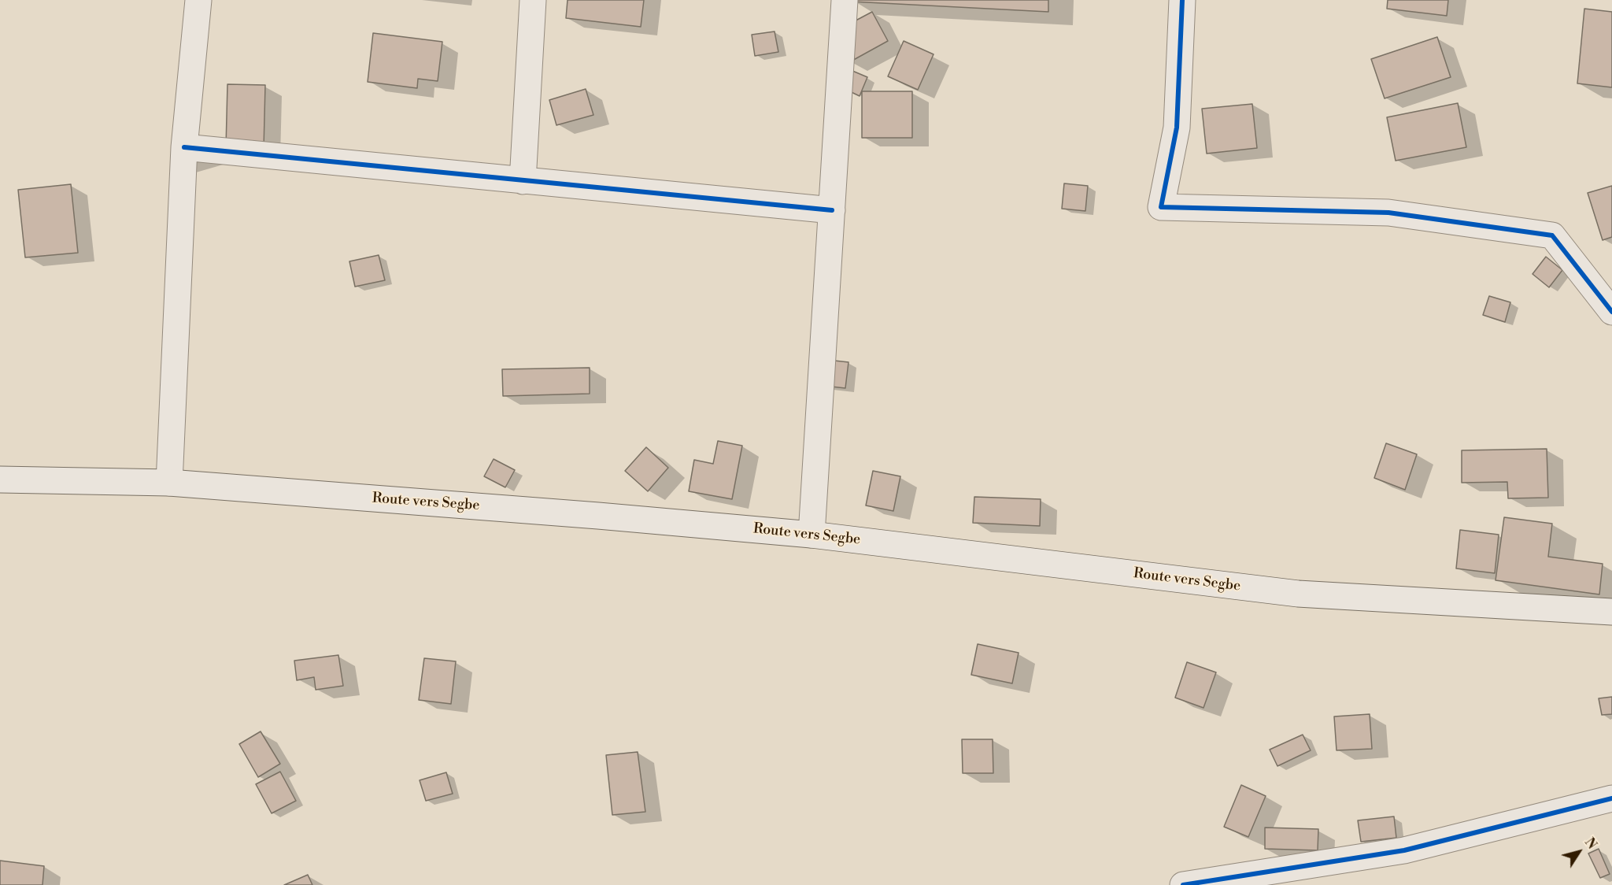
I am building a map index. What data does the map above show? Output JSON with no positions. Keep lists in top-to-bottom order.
{
  "streets": {
    "street": ["Route vers Segbe"]
  },
  "north": "top right"
}
